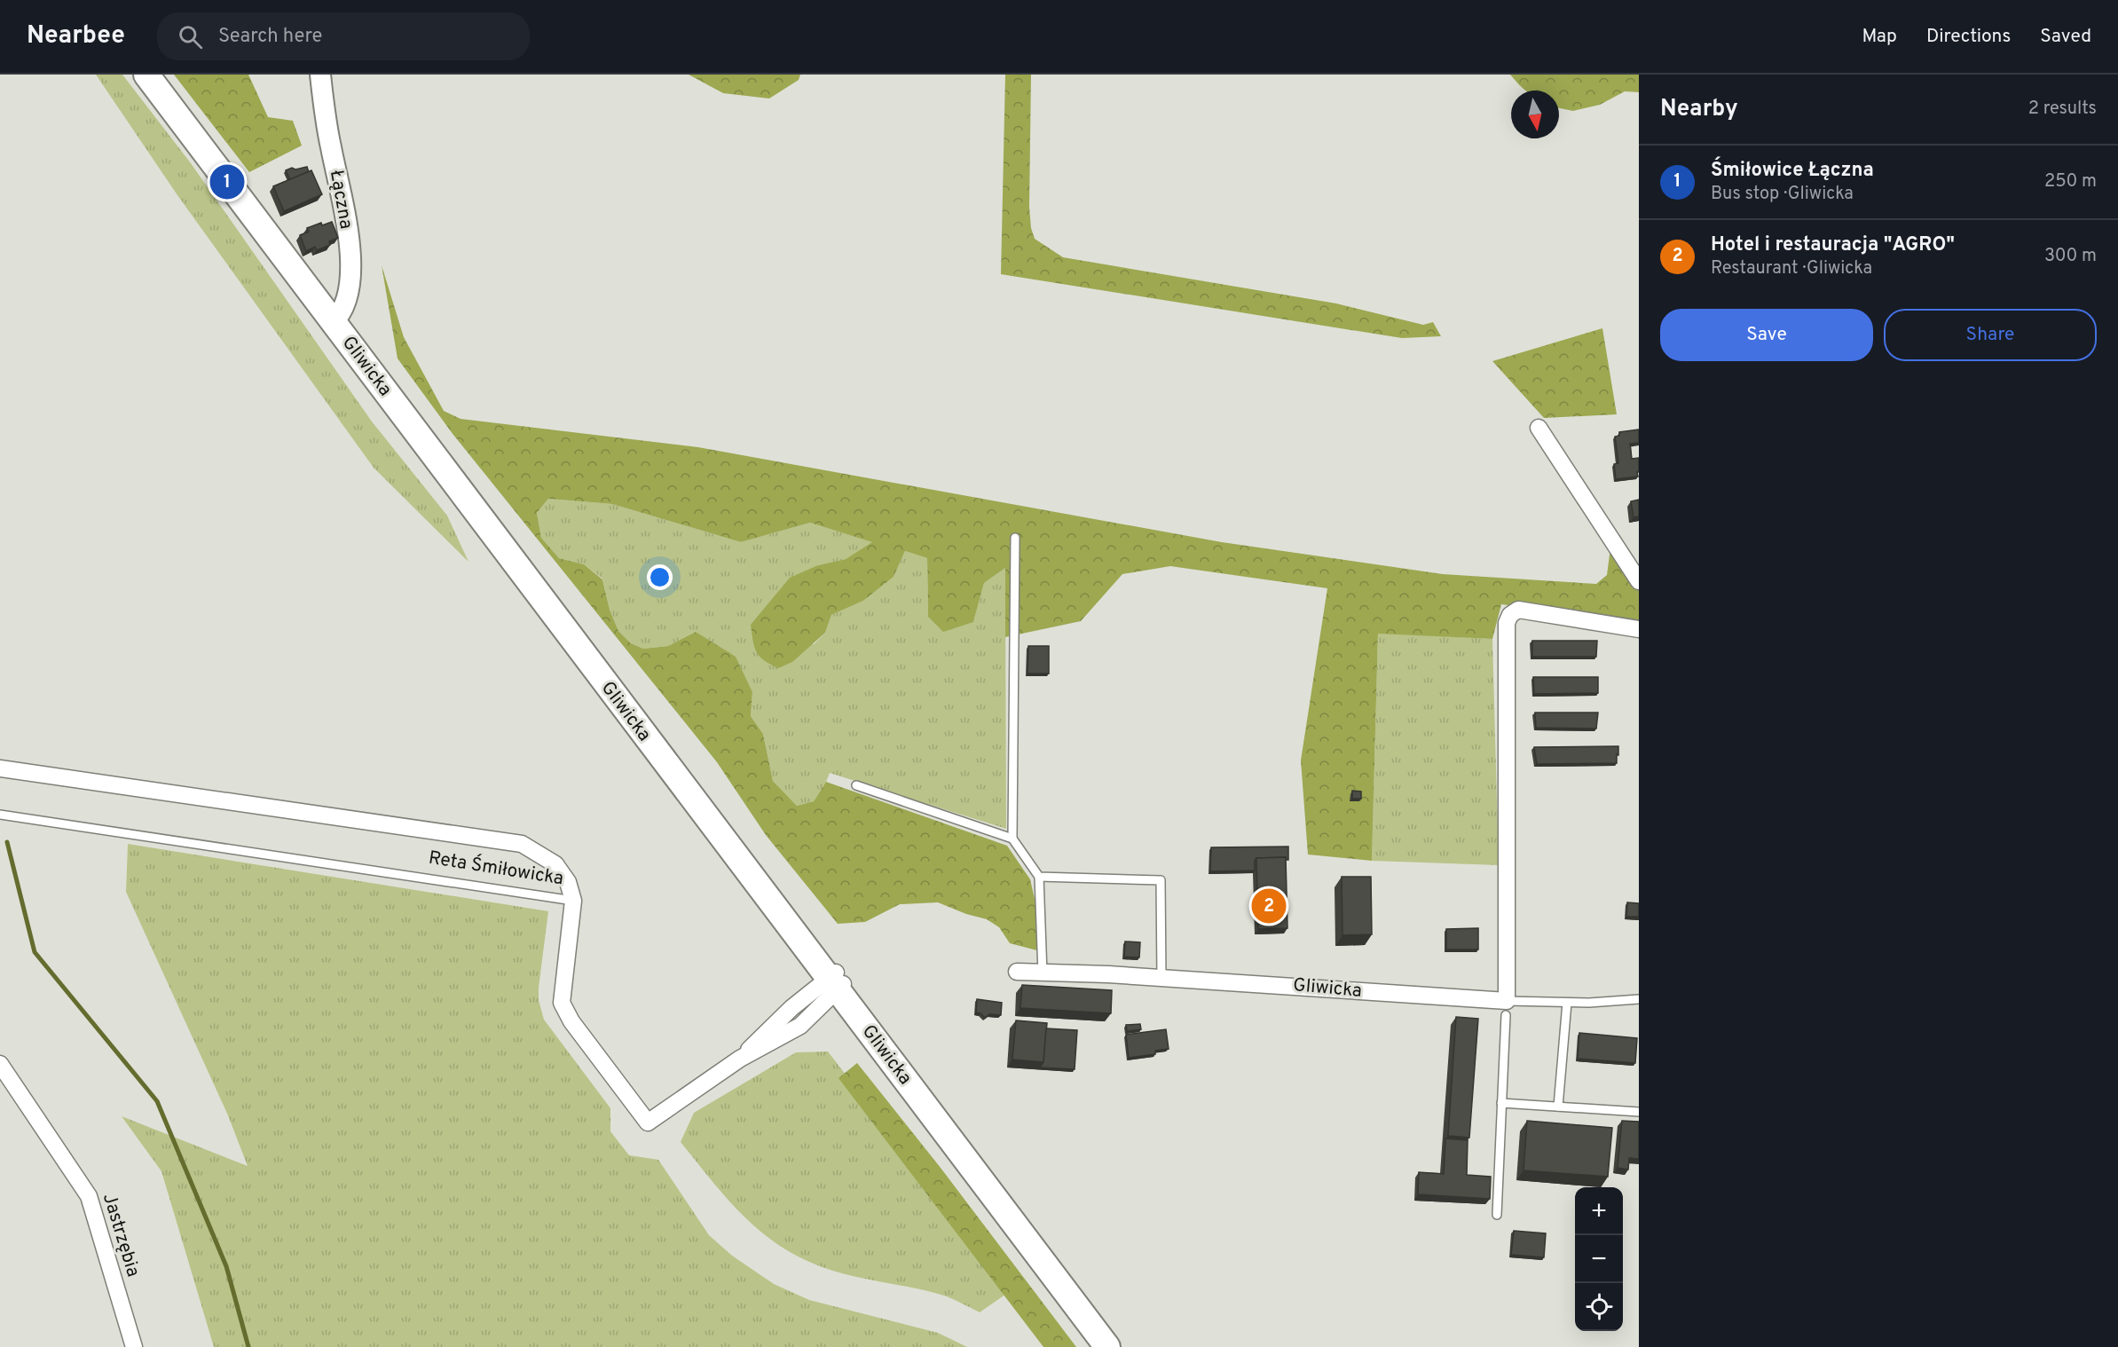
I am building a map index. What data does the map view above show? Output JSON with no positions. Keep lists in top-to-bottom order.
{
  "streets": {
    "main road": ["Gliwicka"],
    "street": ["Łączna", "Reta Śmiłowicka", "Jastrzębia"]
  },
  "crossings": [
    ["Łączna", "Gliwicka"]
  ],
  "north": "bottom",
  "page": {
    "header": "Nearbee",
    "search": "Search here",
    "nav": ["Map", "Directions", "Saved"],
    "heading": ["Nearby", "2 results"],
    "list": [
      {
        "mark": "1",
        "name": "Śmiłowice Łączna",
        "note": "Bus stop · Gliwicka",
        "value": "250 m"
      },
      {
        "mark": "2",
        "name": "Hotel i restauracja \"AGRO\"",
        "note": "Restaurant · Gliwicka",
        "value": "300 m"
      }
    ],
    "pins": ["1", "2"],
    "buttons": ["Save", "Share"],
    "map_buttons": ["+", "−"]
  }
}
